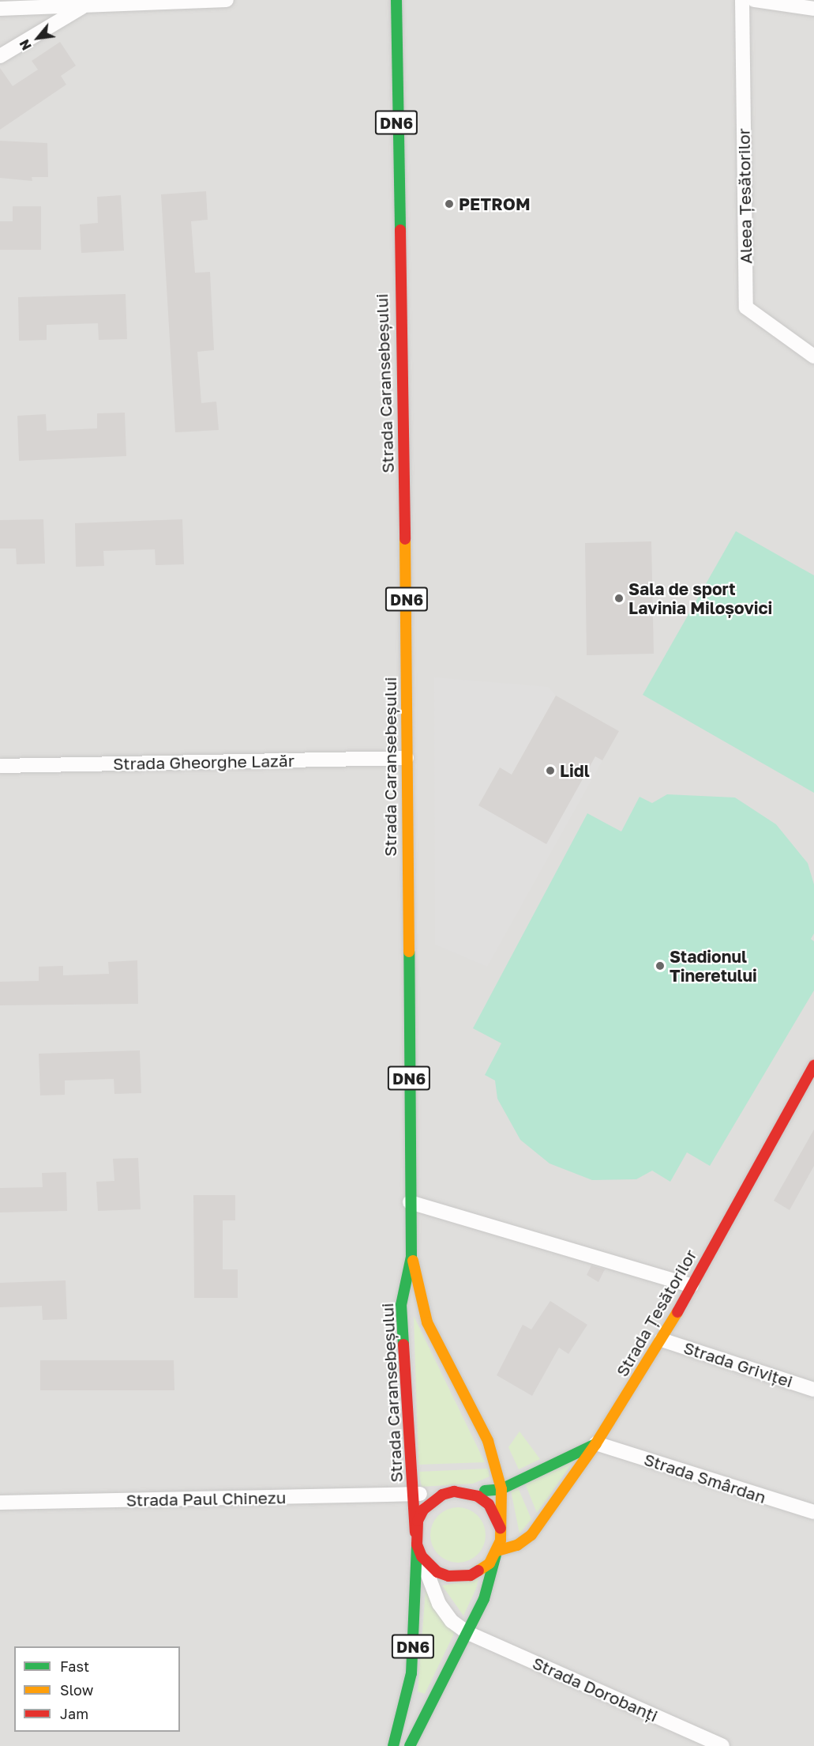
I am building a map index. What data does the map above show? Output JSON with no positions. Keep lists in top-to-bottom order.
{
  "streets": {
    "main road": ["DN6", "Strada Caransebeșului", "Strada Țesătorilor"],
    "street": [
      "Aleea Țesătorilor",
      "Strada Gheorghe Lazăr",
      "Strada Griviței",
      "Strada Smârdan",
      "Strada Paul Chinezu",
      "Strada Dorobanți"
    ]
  },
  "crossings": [
    ["DN6", "Strada Caransebeșului"],
    ["DN6", "Strada Țesătorilor"],
    ["DN6", "Strada Paul Chinezu"],
    ["DN6", "Strada Dorobanți"],
    ["Strada Caransebeșului", "Strada Gheorghe Lazăr"],
    ["Strada Caransebeșului", "Strada Țesătorilor"],
    ["Strada Caransebeșului", "Strada Paul Chinezu"],
    ["Strada Caransebeșului", "Strada Dorobanți"],
    ["Strada Țesătorilor", "Strada Griviței"],
    ["Strada Țesătorilor", "Strada Smârdan"],
    ["Strada Țesătorilor", "Strada Paul Chinezu"],
    ["Strada Țesătorilor", "Strada Dorobanți"],
    ["Strada Paul Chinezu", "Strada Dorobanți"]
  ],
  "places": [
    "PETROM",
    "Sala de sport Lavinia Miloșovici",
    "Lidl",
    "Stadionul Tineretului"
  ],
  "legend": ["Fast", "Slow", "Jam"],
  "north": "bottom left"
}
